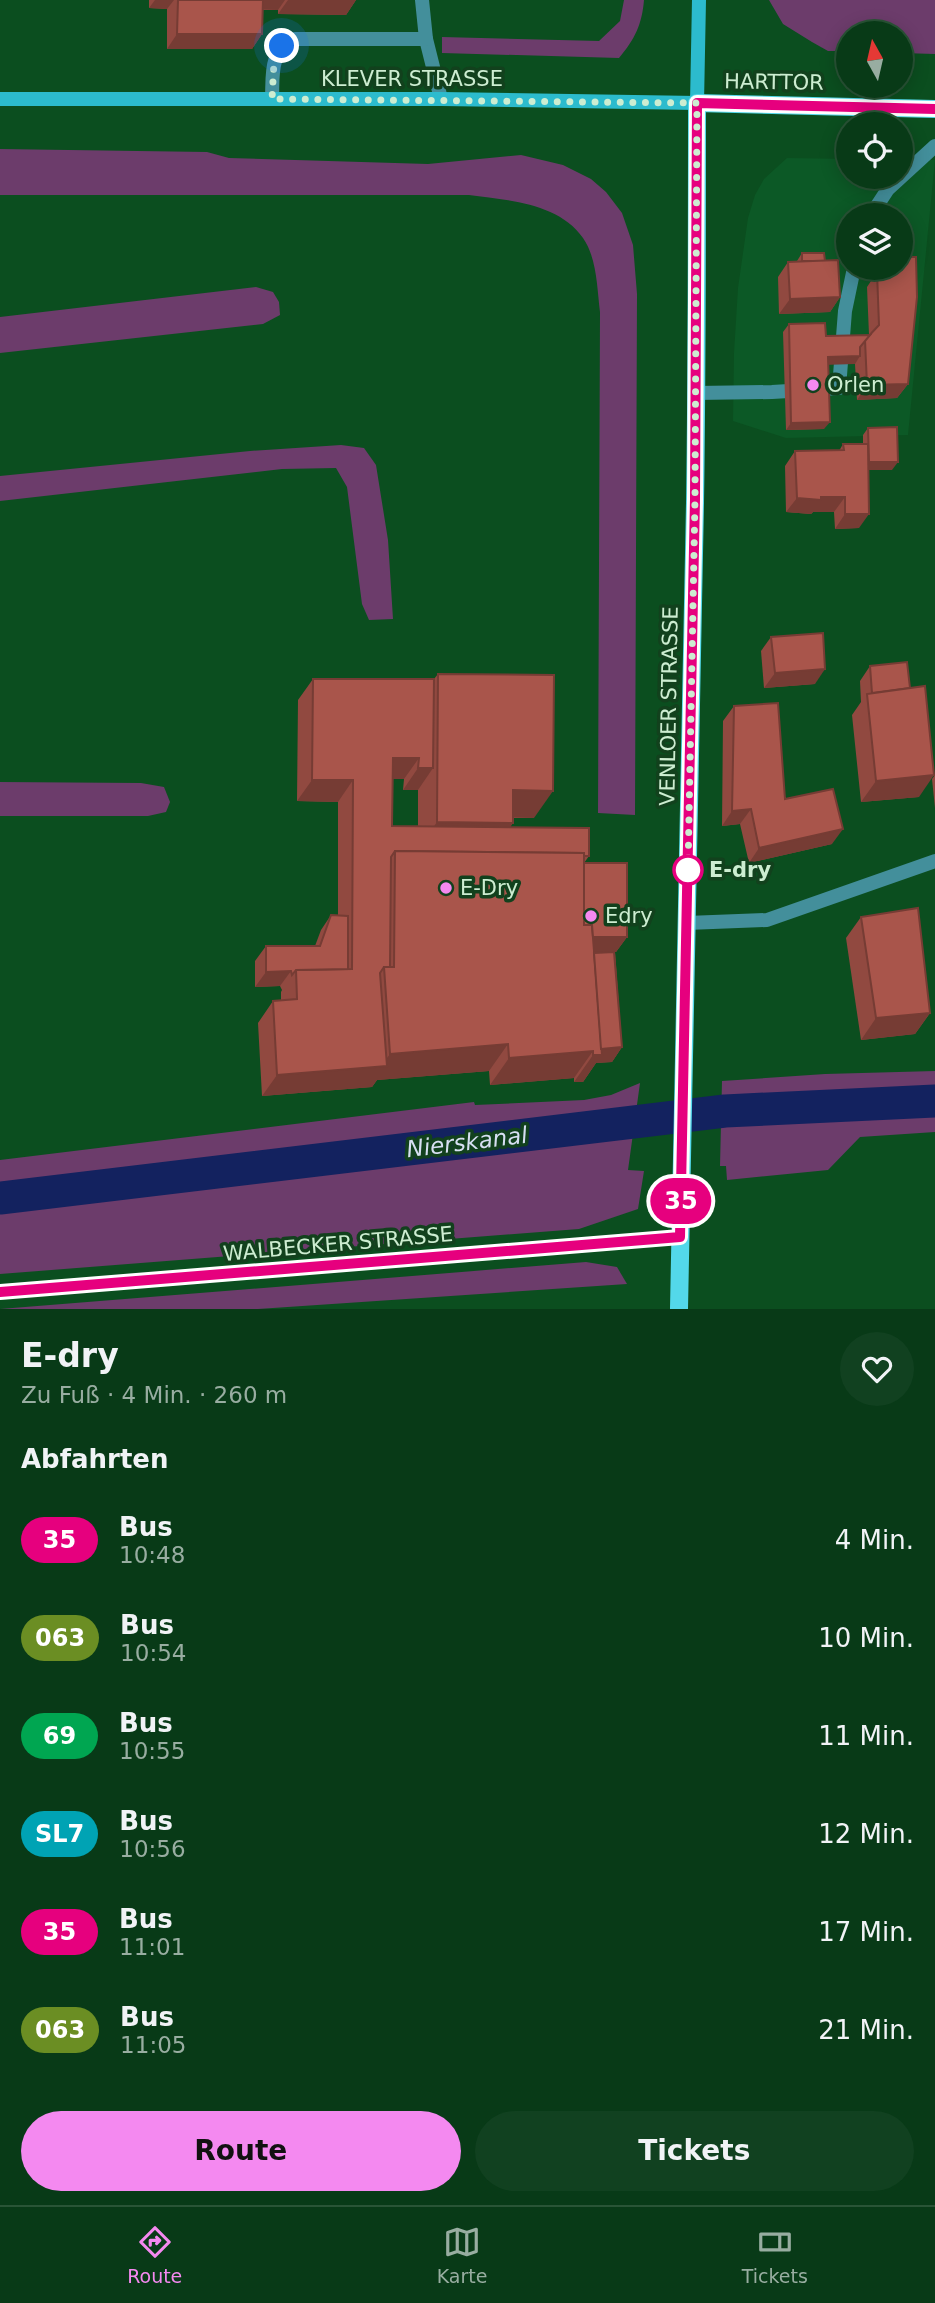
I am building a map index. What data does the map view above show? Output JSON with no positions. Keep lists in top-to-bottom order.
{
  "streets": {
    "main road": ["KLEVER STRASSE", "HARTTOR", "VENLOER STRASSE"],
    "street": ["WALBECKER STRASSE"]
  },
  "crossings": [
    ["KLEVER STRASSE", "HARTTOR"],
    ["KLEVER STRASSE", "VENLOER STRASSE"],
    ["HARTTOR", "VENLOER STRASSE"],
    ["VENLOER STRASSE", "WALBECKER STRASSE"]
  ],
  "water": ["Nierskanal"],
  "places": [
    "Orlen",
    "E-dry",
    "E-Dry",
    "Edry"
  ],
  "lines": ["bus line 35"],
  "north": "top",
  "page": {
    "on_map": "35",
    "heading": [
      ["E-dry", "Zu Fuß · 4 Min. · 260 m"],
      "Abfahrten"
    ],
    "list": [
      {
        "mark": "35",
        "name": "Bus",
        "note": "10:48",
        "value": "4 Min."
      },
      {
        "mark": "063",
        "name": "Bus",
        "note": "10:54",
        "value": "10 Min."
      },
      {
        "mark": "69",
        "name": "Bus",
        "note": "10:55",
        "value": "11 Min."
      },
      {
        "mark": "SL7",
        "name": "Bus",
        "note": "10:56",
        "value": "12 Min."
      },
      {
        "mark": "35",
        "name": "Bus",
        "note": "11:01",
        "value": "17 Min."
      },
      {
        "mark": "063",
        "name": "Bus",
        "note": "11:05",
        "value": "21 Min."
      }
    ],
    "buttons": ["Route", "Tickets"],
    "tabs": ["Route", "Karte", "Tickets"]
  }
}
